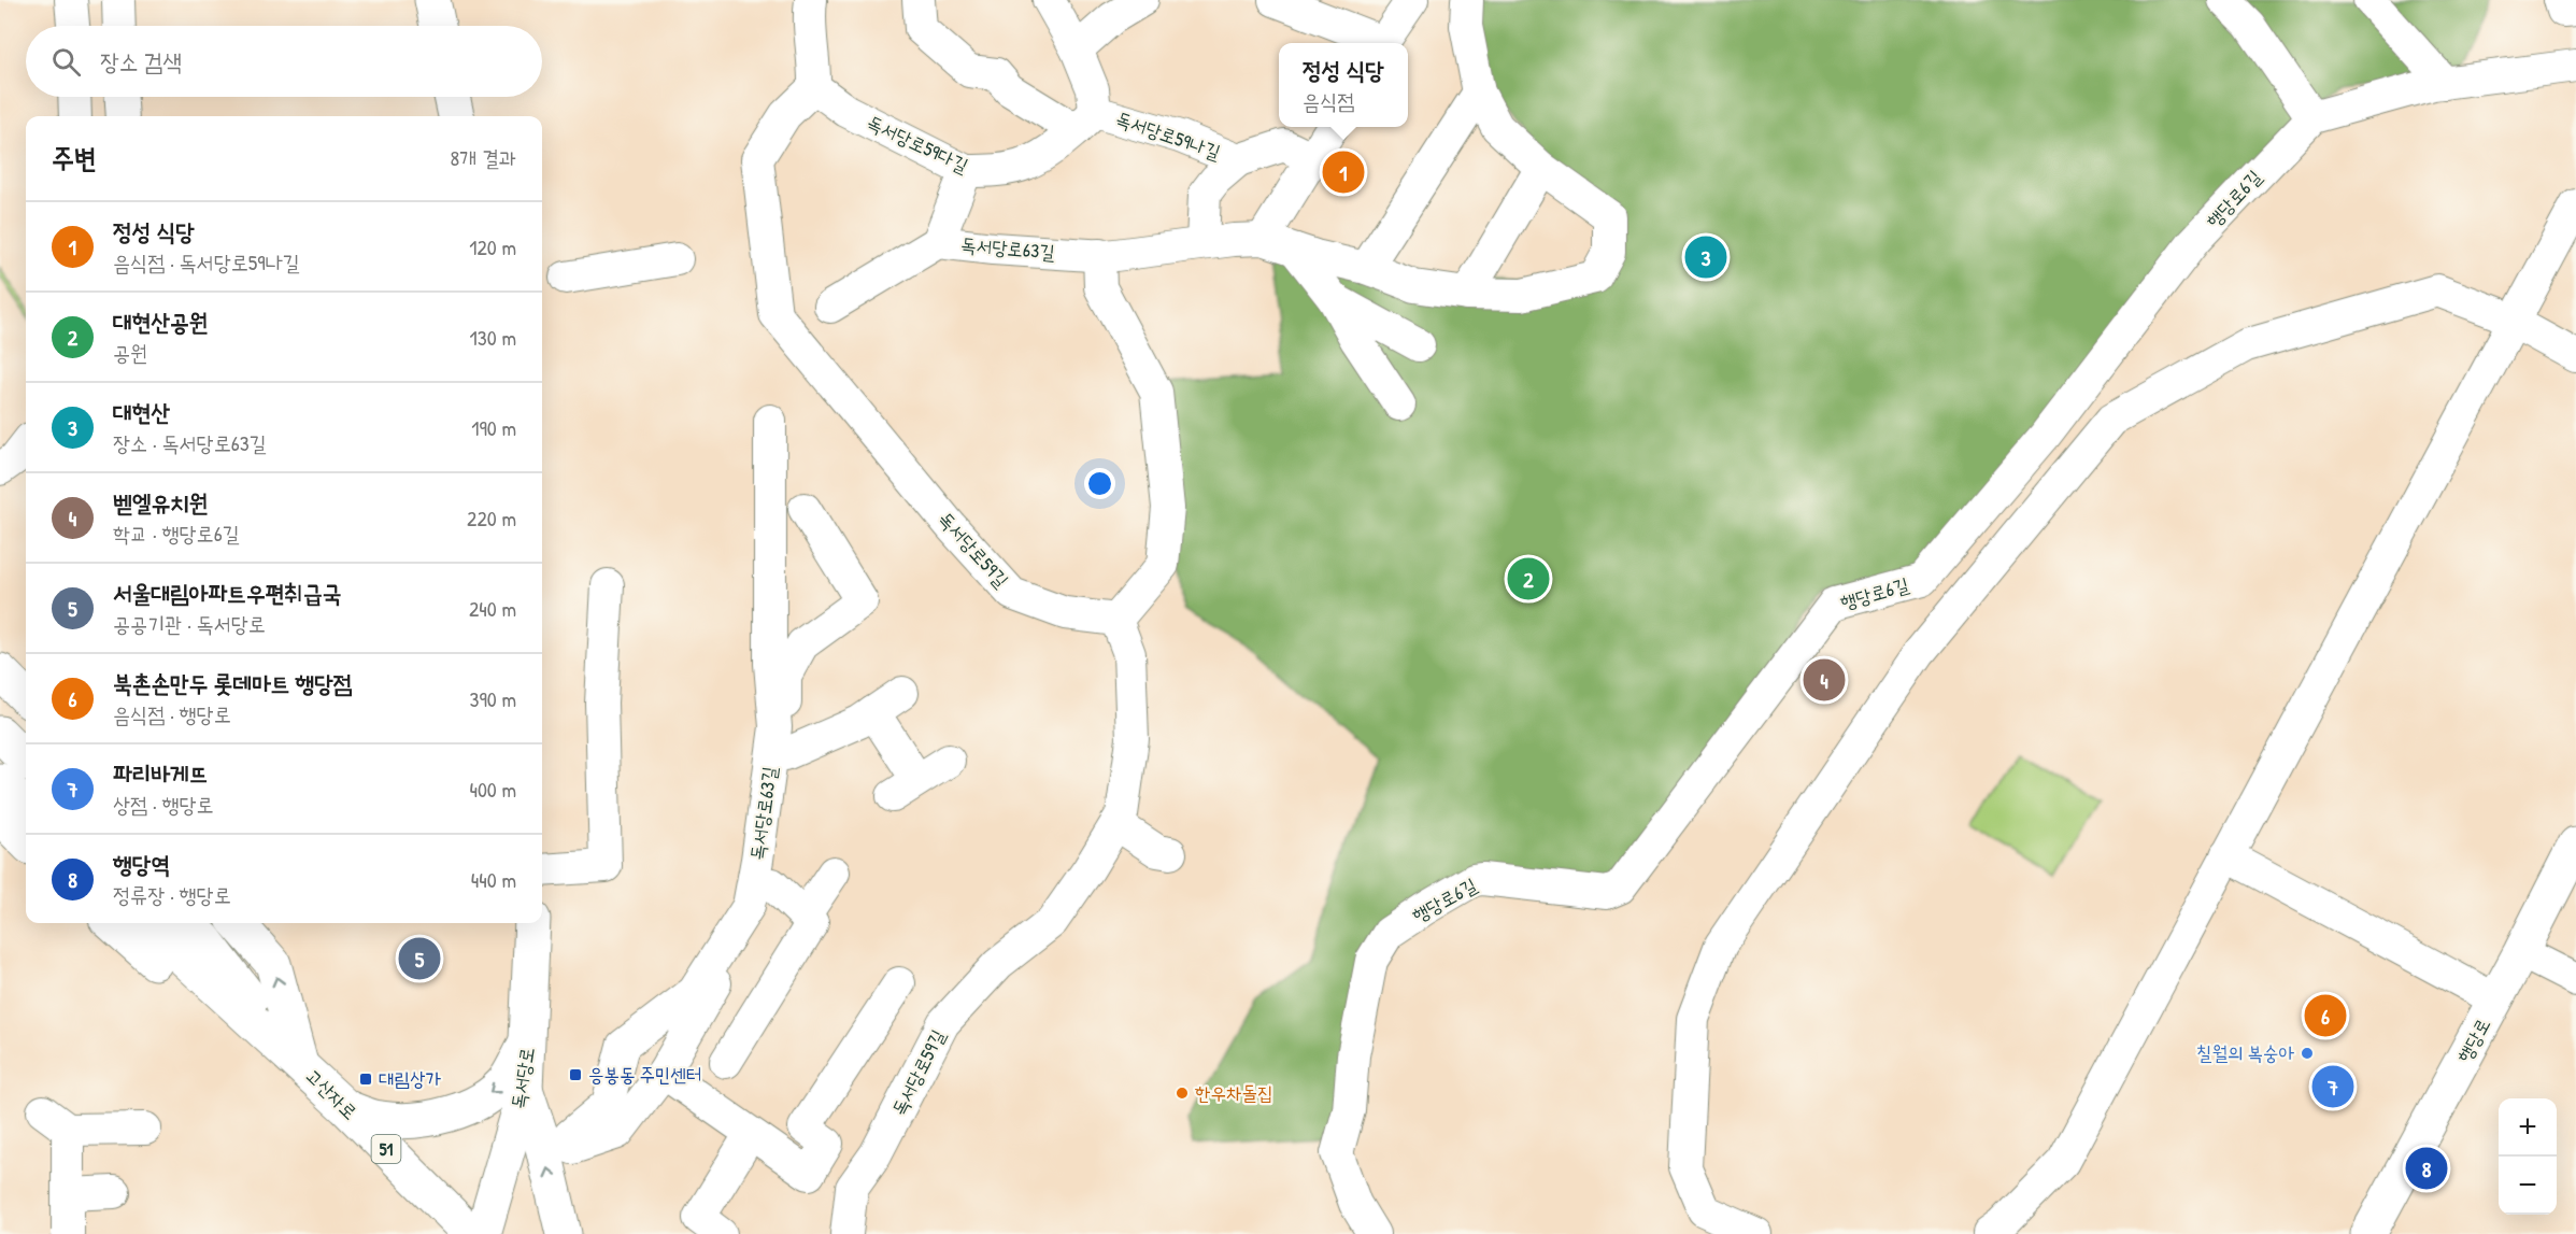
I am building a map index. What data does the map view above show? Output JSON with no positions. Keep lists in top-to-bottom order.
{
  "streets": {
    "main road": [
      "행당로",
      "독서당로",
      "고산자로",
      "51"
    ],
    "street": [
      "독서당로59나길",
      "독서당로59다길",
      "행당로6길",
      "독서당로63길",
      "독서당로59길"
    ]
  },
  "crossings": [
    ["독서당로59나길", "독서당로59다길"],
    ["독서당로59다길", "독서당로59길"]
  ],
  "places": {
    "other": ["칠월의 복숭아", "한우차돌집"],
    "transit": ["응봉동 주민센터", "대림상가"]
  },
  "page": {
    "search": "장소 검색",
    "popup": ["정성 식당", "음식점"],
    "heading": ["주변", "8개 결과"],
    "pins": [
      "1",
      "3",
      "2",
      "4",
      "5",
      "6",
      "7",
      "8"
    ],
    "list": [
      {
        "mark": "1",
        "name": "정성 식당",
        "note": "음식점 · 독서당로59나길",
        "value": "120 m"
      },
      {
        "mark": "2",
        "name": "대현산공원",
        "note": "공원",
        "value": "130 m"
      },
      {
        "mark": "3",
        "name": "대현산",
        "note": "장소 · 독서당로63길",
        "value": "190 m"
      },
      {
        "mark": "4",
        "name": "벧엘유치원",
        "note": "학교 · 행당로6길",
        "value": "220 m"
      },
      {
        "mark": "5",
        "name": "서울대림아파트우편취급국",
        "note": "공공기관 · 독서당로",
        "value": "240 m"
      },
      {
        "mark": "6",
        "name": "북촌손만두 롯데마트 행당점",
        "note": "음식점 · 행당로",
        "value": "390 m"
      },
      {
        "mark": "7",
        "name": "파리바게뜨",
        "note": "상점 · 행당로",
        "value": "400 m"
      },
      {
        "mark": "8",
        "name": "행당역",
        "note": "정류장 · 행당로",
        "value": "440 m"
      }
    ],
    "map_buttons": ["+", "−"]
  }
}
